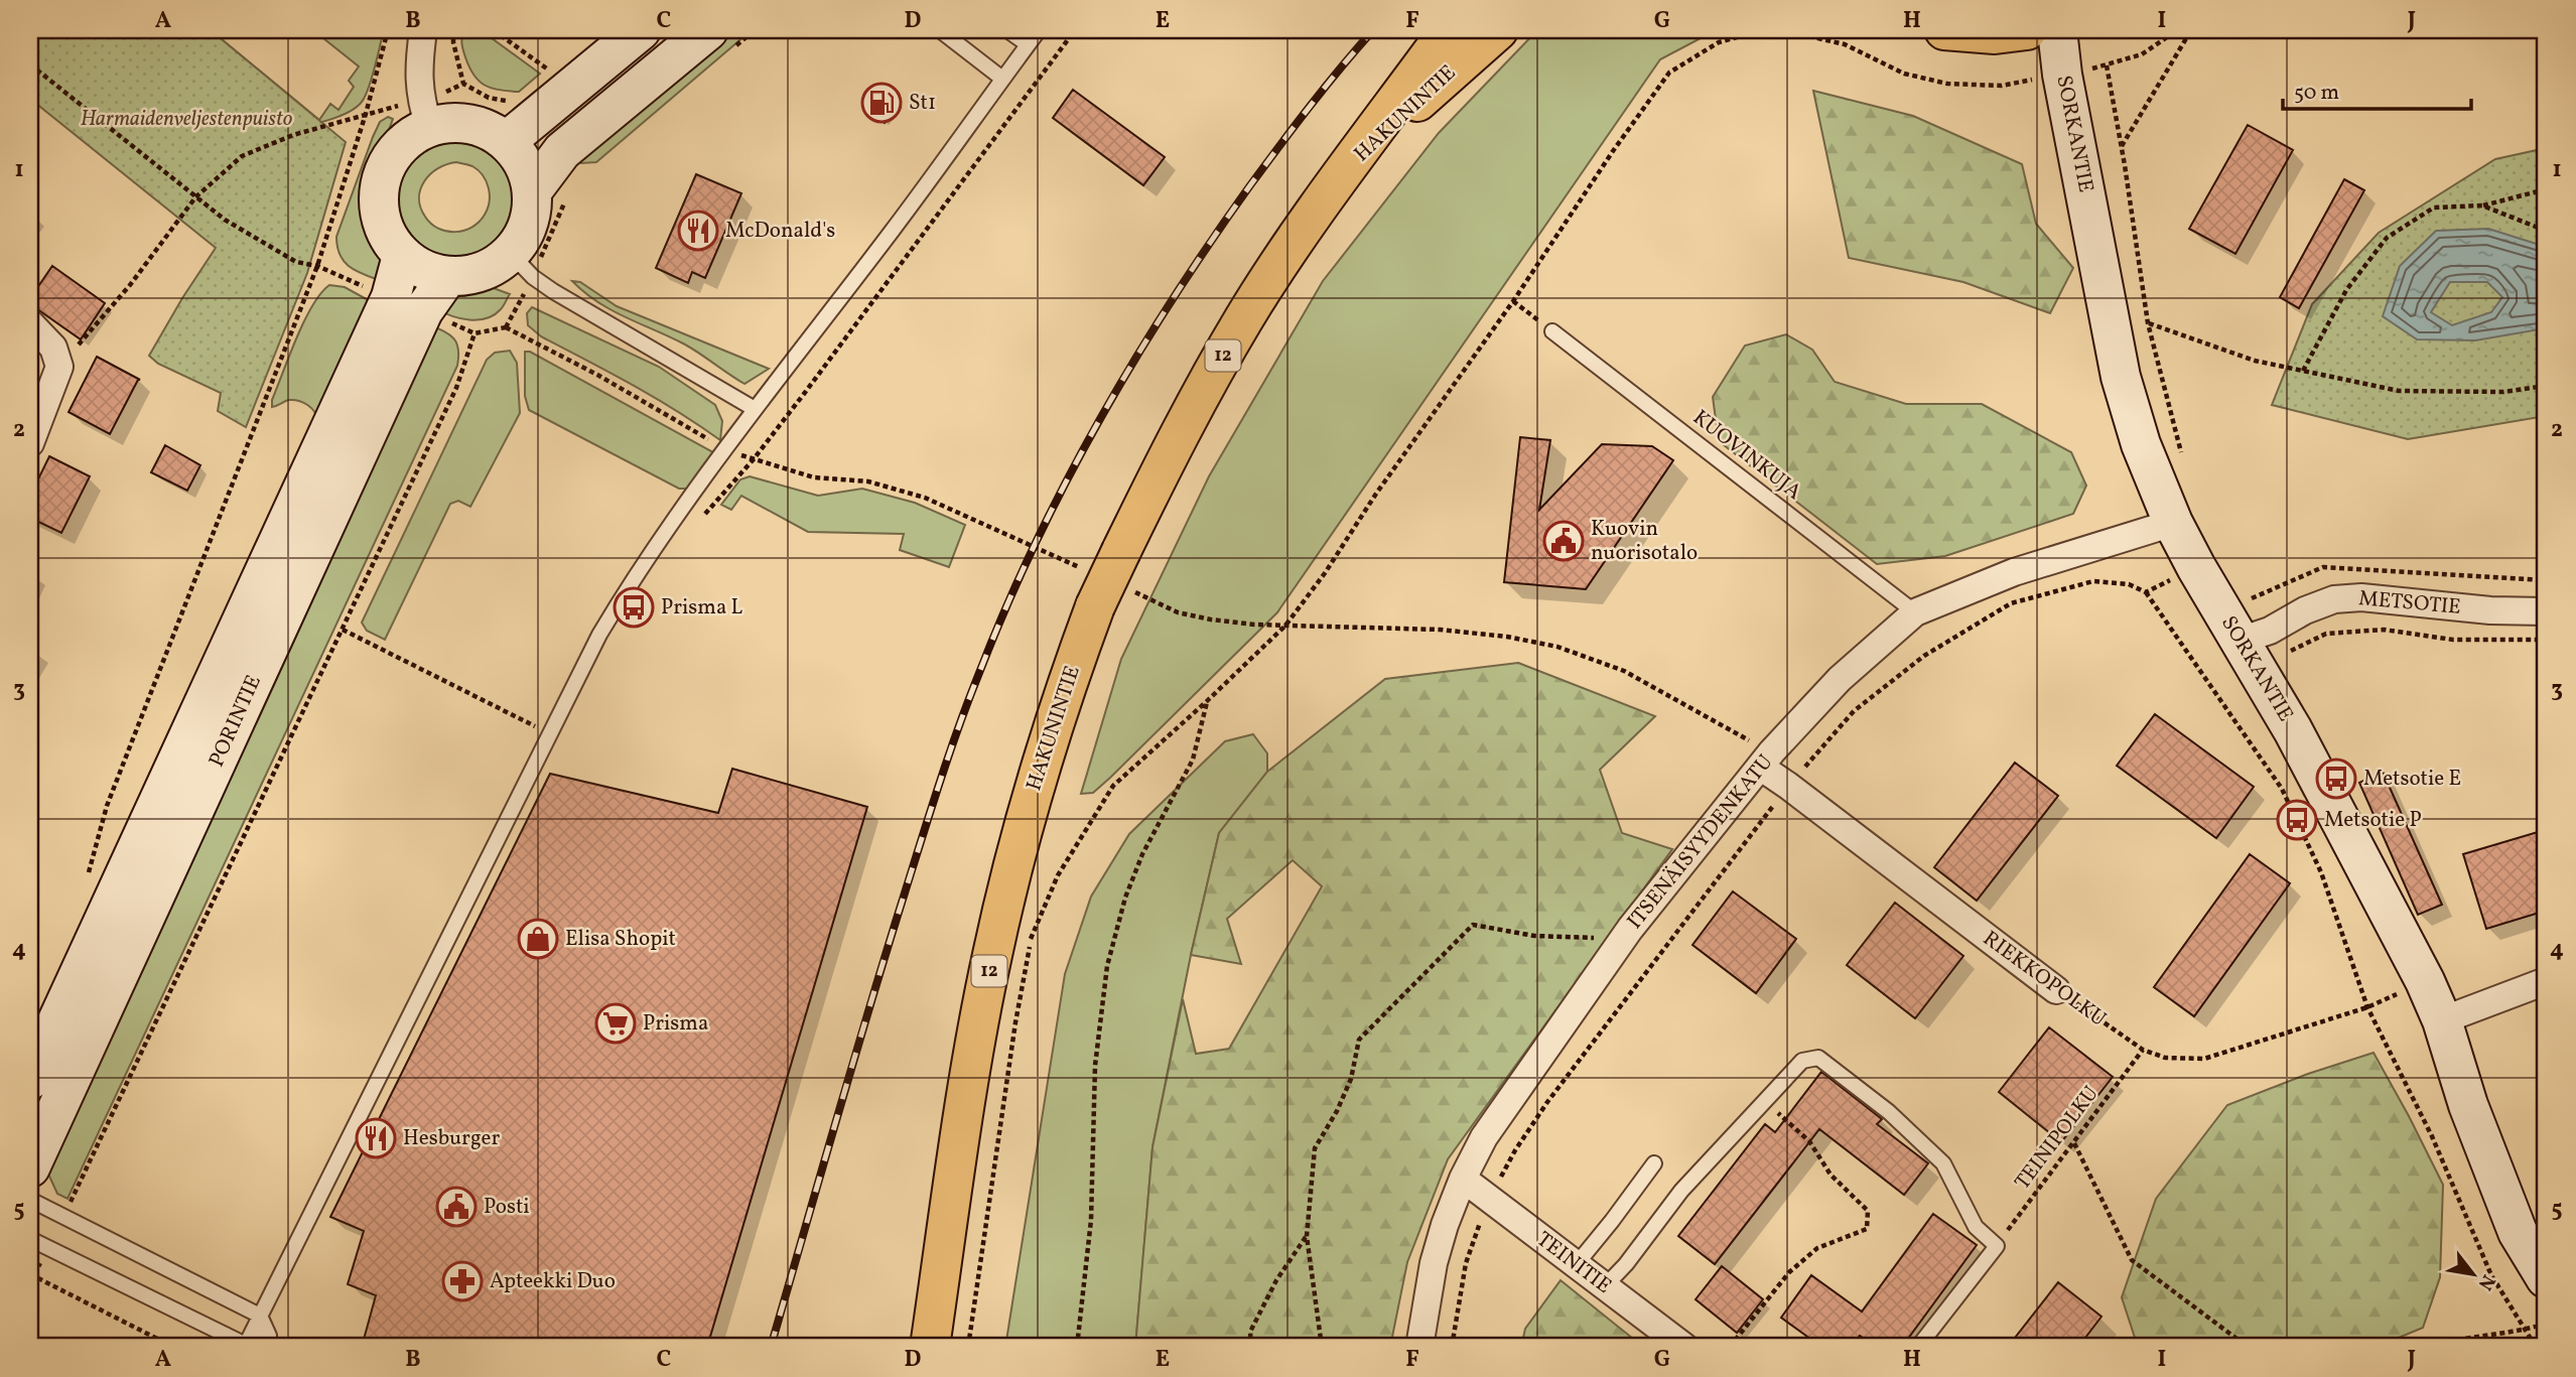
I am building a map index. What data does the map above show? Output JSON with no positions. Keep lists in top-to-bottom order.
{
  "streets": {
    "highway": ["HAKUNINTIE", "12"],
    "main road": ["SORKANTIE", "PORINTIE"],
    "street": [
      "METSOTIE",
      "ITSENÄISYYDENKATU",
      "RIEKKOPOLKU",
      "TEINITIE"
    ],
    "lane": ["KUOVINKUJA"],
    "path": ["TEINIPOLKU"]
  },
  "crossings": [
    ["SORKANTIE", "METSOTIE"],
    ["SORKANTIE", "ITSENÄISYYDENKATU"],
    ["KUOVINKUJA", "ITSENÄISYYDENKATU"],
    ["ITSENÄISYYDENKATU", "RIEKKOPOLKU"],
    ["ITSENÄISYYDENKATU", "TEINITIE"],
    ["RIEKKOPOLKU", "TEINIPOLKU"]
  ],
  "parks": ["Harmaidenveljestenpuisto"],
  "places": {
    "fuel station": ["St1"],
    "restaurant": ["McDonald's", "Hesburger"],
    "public building": ["Kuovin nuorisotalo", "Posti"],
    "bus stop": ["Prisma L", "Metsotie E", "Metsotie P"],
    "shop": ["Elisa Shopit"],
    "supermarket": ["Prisma"],
    "pharmacy": ["Apteekki Duo"]
  },
  "scale_bar": "50 m",
  "north": "bottom right",
  "grid": {
    "columns": [
      "A",
      "B",
      "C",
      "D",
      "E",
      "F",
      "G",
      "H",
      "I",
      "J"
    ],
    "rows": [
      "1",
      "2",
      "3",
      "4",
      "5"
    ]
  }
}
